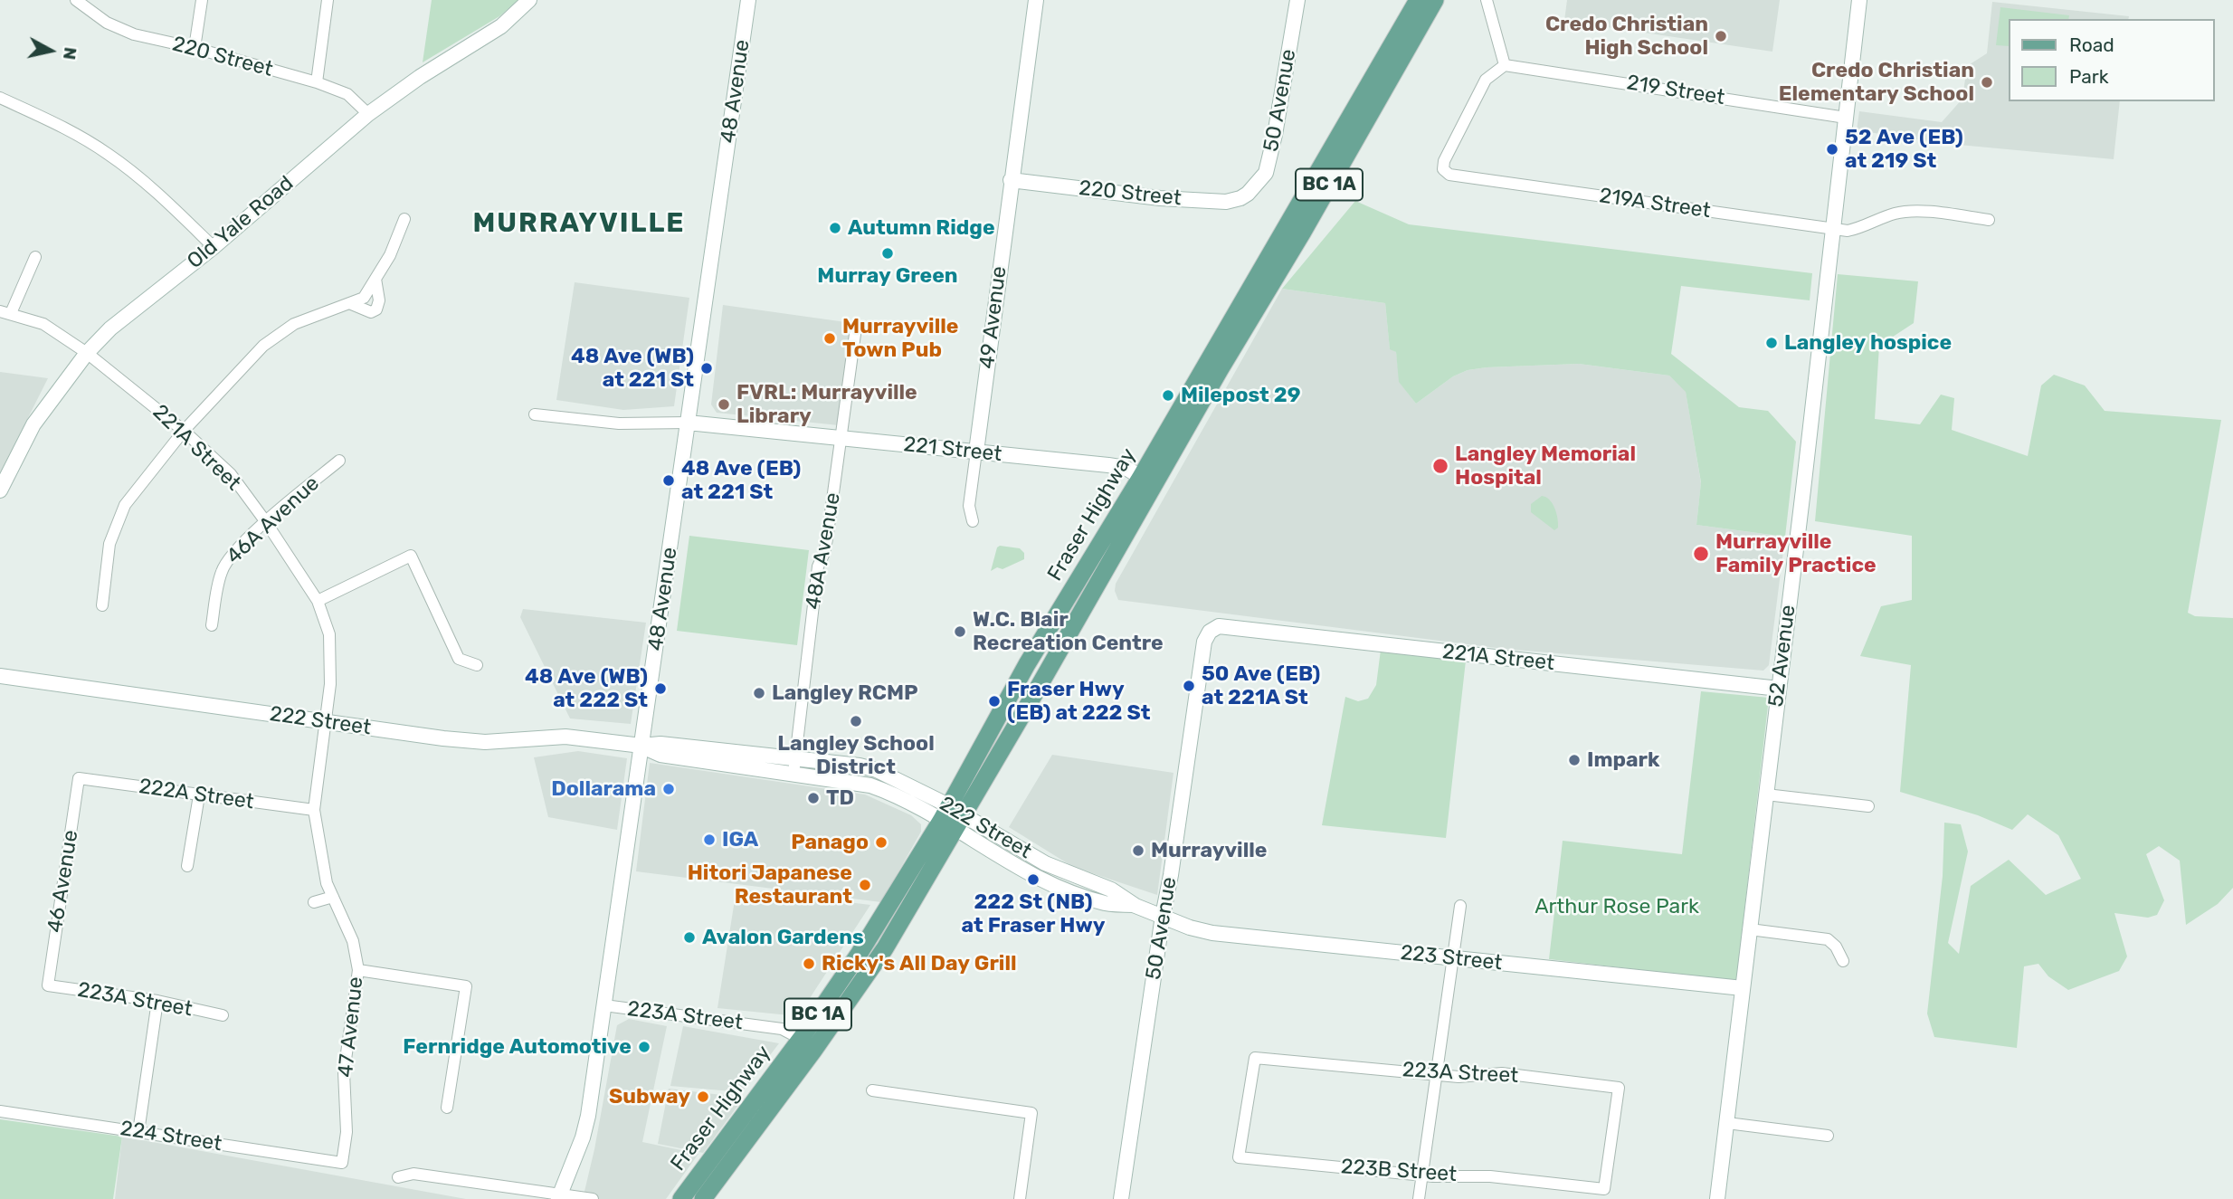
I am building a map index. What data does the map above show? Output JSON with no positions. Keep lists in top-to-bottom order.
{
  "streets": {
    "main road": ["BC 1A", "Fraser Highway"],
    "street": [
      "220 Street",
      "219 Street",
      "48 Avenue",
      "50 Avenue",
      "219A Street",
      "Old Yale Road",
      "49 Avenue",
      "221A Street",
      "221 Street",
      "46A Avenue",
      "48A Avenue",
      "52 Avenue",
      "222 Street",
      "222A Street",
      "46 Avenue",
      "223 Street",
      "223A Street",
      "47 Avenue",
      "224 Street",
      "223B Street"
    ]
  },
  "crossings": [
    ["220 Street", "50 Avenue"],
    ["220 Street", "Old Yale Road"],
    ["220 Street", "49 Avenue"],
    ["219 Street", "219A Street"],
    ["219 Street", "52 Avenue"],
    ["48 Avenue", "221 Street"],
    ["48 Avenue", "222 Street"],
    ["48 Avenue", "223A Street"],
    ["50 Avenue", "221A Street"],
    ["50 Avenue", "222 Street"],
    ["50 Avenue", "223 Street"],
    ["219A Street", "52 Avenue"],
    ["Old Yale Road", "221A Street"],
    ["49 Avenue", "221 Street"],
    ["221A Street", "46A Avenue"],
    ["221A Street", "52 Avenue"],
    ["221A Street", "222 Street"],
    ["221A Street", "47 Avenue"],
    ["221 Street", "Fraser Highway"],
    ["221 Street", "48A Avenue"],
    ["Fraser Highway", "222 Street"],
    ["Fraser Highway", "223A Street"],
    ["48A Avenue", "222 Street"],
    ["52 Avenue", "223 Street"],
    ["222 Street", "223 Street"],
    ["222 Street", "47 Avenue"],
    ["222A Street", "46 Avenue"],
    ["222A Street", "47 Avenue"],
    ["46 Avenue", "223A Street"],
    ["223A Street", "223B Street"],
    ["47 Avenue", "224 Street"]
  ],
  "districts": ["MURRAYVILLE"],
  "parks": ["Arthur Rose Park"],
  "places": [
    "Credo Christian High School",
    "Credo Christian Elementary School",
    "52 Ave (EB) at 219 St",
    "Autumn Ridge",
    "Murray Green",
    "Murrayville Town Pub",
    "Langley hospice",
    "48 Ave (WB) at 221 St",
    "Milepost 29",
    "FVRL: Murrayville Library",
    "Langley Memorial Hospital",
    "48 Ave (EB) at 221 St",
    "Murrayville Family Practice",
    "W.C. Blair Recreation Centre",
    "50 Ave (EB) at 221A St",
    "48 Ave (WB) at 222 St",
    "Langley RCMP",
    "Fraser Hwy (EB) at 222 St",
    "Langley School District",
    "Impark",
    "Dollarama",
    "TD",
    "IGA",
    "Panago",
    "Murrayville",
    "222 St (NB) at Fraser Hwy",
    "Hitori Japanese Restaurant",
    "Avalon Gardens",
    "Ricky's All Day Grill",
    "Fernridge Automotive",
    "Subway"
  ],
  "legend": ["Road", "Park"],
  "north": "right"
}
